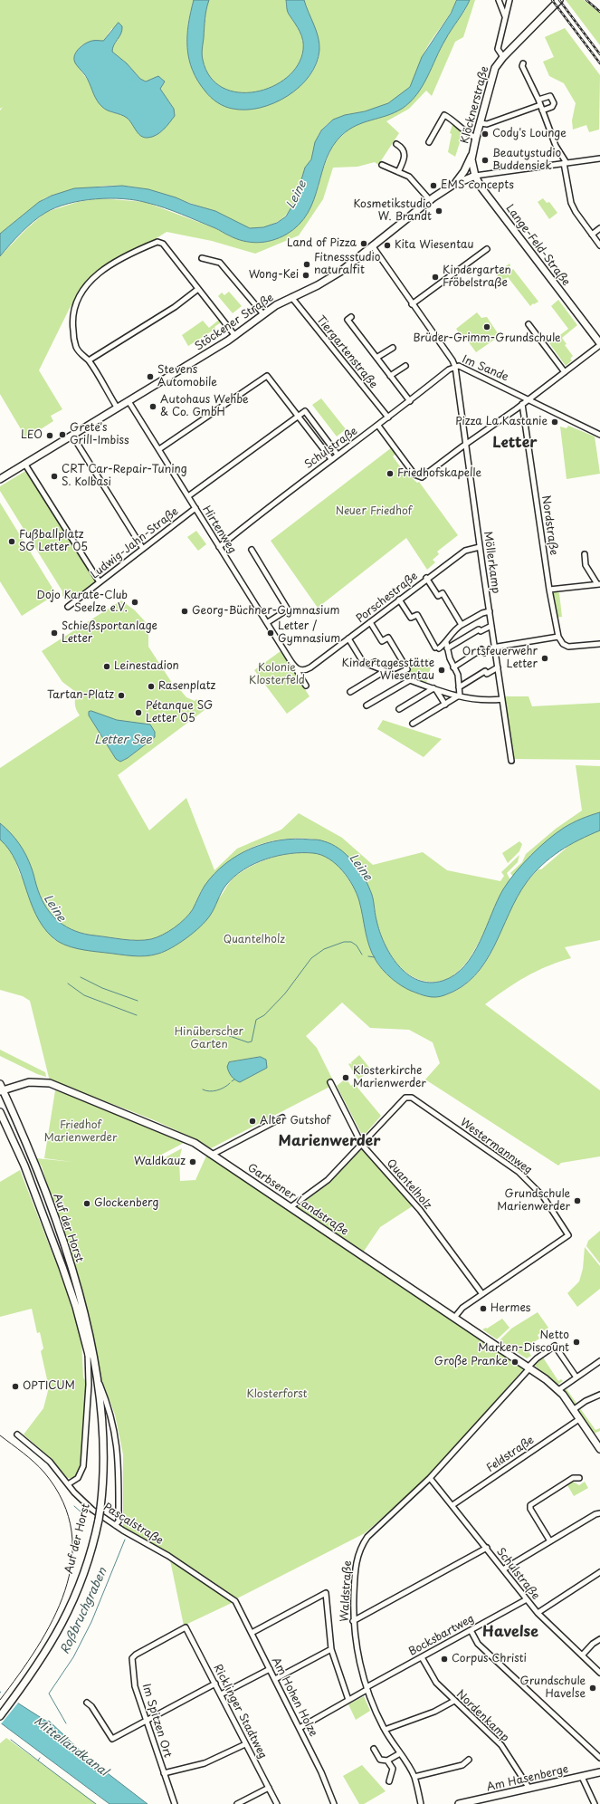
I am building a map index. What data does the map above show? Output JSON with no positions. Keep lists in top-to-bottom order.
{
  "streets": {
    "street": [
      "Klöcknerstraße",
      "Lange-Feld-Straße",
      "Stöckener Straße",
      "Tiergartenstraße",
      "Im Sande",
      "Schulstraße",
      "Nordstraße",
      "Hirtenweg",
      "Ludwig-Jahn-Straße",
      "Möllerkamp",
      "Porschestraße",
      "Westermannweg",
      "Quantelholz",
      "Garbsener Landstraße",
      "Auf der Horst",
      "Feldstraße",
      "Pascalstraße",
      "Waldstraße",
      "Bocksbartweg",
      "Am Hohen Holze",
      "Ricklinger Stadtweg",
      "Nordenkamp",
      "Im Spitzen Ort",
      "Am Hasenberge"
    ]
  },
  "crossings": [
    ["Klöcknerstraße", "Lange-Feld-Straße"],
    ["Lange-Feld-Straße", "Stöckener Straße"],
    ["Stöckener Straße", "Tiergartenstraße"],
    ["Stöckener Straße", "Im Sande"],
    ["Stöckener Straße", "Hirtenweg"],
    ["Tiergartenstraße", "Schulstraße"],
    ["Im Sande", "Schulstraße"],
    ["Im Sande", "Möllerkamp"],
    ["Schulstraße", "Hirtenweg"],
    ["Schulstraße", "Möllerkamp"],
    ["Schulstraße", "Feldstraße"],
    ["Schulstraße", "Waldstraße"],
    ["Schulstraße", "Bocksbartweg"],
    ["Hirtenweg", "Ludwig-Jahn-Straße"],
    ["Hirtenweg", "Porschestraße"],
    ["Möllerkamp", "Porschestraße"],
    ["Westermannweg", "Quantelholz"],
    ["Westermannweg", "Garbsener Landstraße"],
    ["Garbsener Landstraße", "Auf der Horst"],
    ["Garbsener Landstraße", "Feldstraße"],
    ["Garbsener Landstraße", "Waldstraße"],
    ["Auf der Horst", "Pascalstraße"],
    ["Pascalstraße", "Am Hohen Holze"],
    ["Waldstraße", "Bocksbartweg"],
    ["Bocksbartweg", "Am Hohen Holze"],
    ["Bocksbartweg", "Nordenkamp"],
    ["Ricklinger Stadtweg", "Im Spitzen Ort"],
    ["Nordenkamp", "Am Hasenberge"]
  ],
  "districts": ["Letter", "Marienwerder", "Havelse"],
  "water": [
    "Leine",
    "Letter See",
    "Roßbruchgraben",
    "Mittellandkanal"
  ],
  "parks": [
    "Neuer Friedhof",
    "Kolonie Klosterfeld",
    "Quantelholz",
    "Hinüberscher Garten",
    "Friedhof Marienwerder",
    "Klosterforst"
  ],
  "places": [
    "Cody's Lounge",
    "Beautystudio Buddensiek",
    "EMS concepts",
    "Kosmetikstudio W. Brandt",
    "Land of Pizza",
    "Kita Wiesentau",
    "Fitnessstudio naturalfit",
    "Wong-Kei",
    "Kindergarten Fröbelstraße",
    "Brüder-Grimm-Grundschule",
    "Stevens Automobile",
    "Autohaus Wehbe & Co. GmbH",
    "Pizza La Kastanie",
    "Grete's Grill-Imbiss",
    "LEO",
    "Friedhofskapelle",
    "CRT Car-Repair-Tuning S. Kolbasi",
    "Fußballplatz SG Letter 05",
    "Dojo Karate-Club Seelze e.V.",
    "Georg-Büchner-Gymnasium",
    "Schießsportanlage Letter",
    "Letter / Gymnasium",
    "Ortsfeuerwehr Letter",
    "Leinestadion",
    "Kindertagesstätte Wiesentau",
    "Rasenplatz",
    "Tartan-Platz",
    "Pétanque SG Letter 05",
    "Klosterkirche Marienwerder",
    "Alter Gutshof",
    "Waldkauz",
    "Grundschule Marienwerder",
    "Glockenberg",
    "Hermes",
    "Netto Marken-Discount",
    "Große Pranke",
    "OPTICUM",
    "Corpus Christi",
    "Grundschule Havelse"
  ]
}
